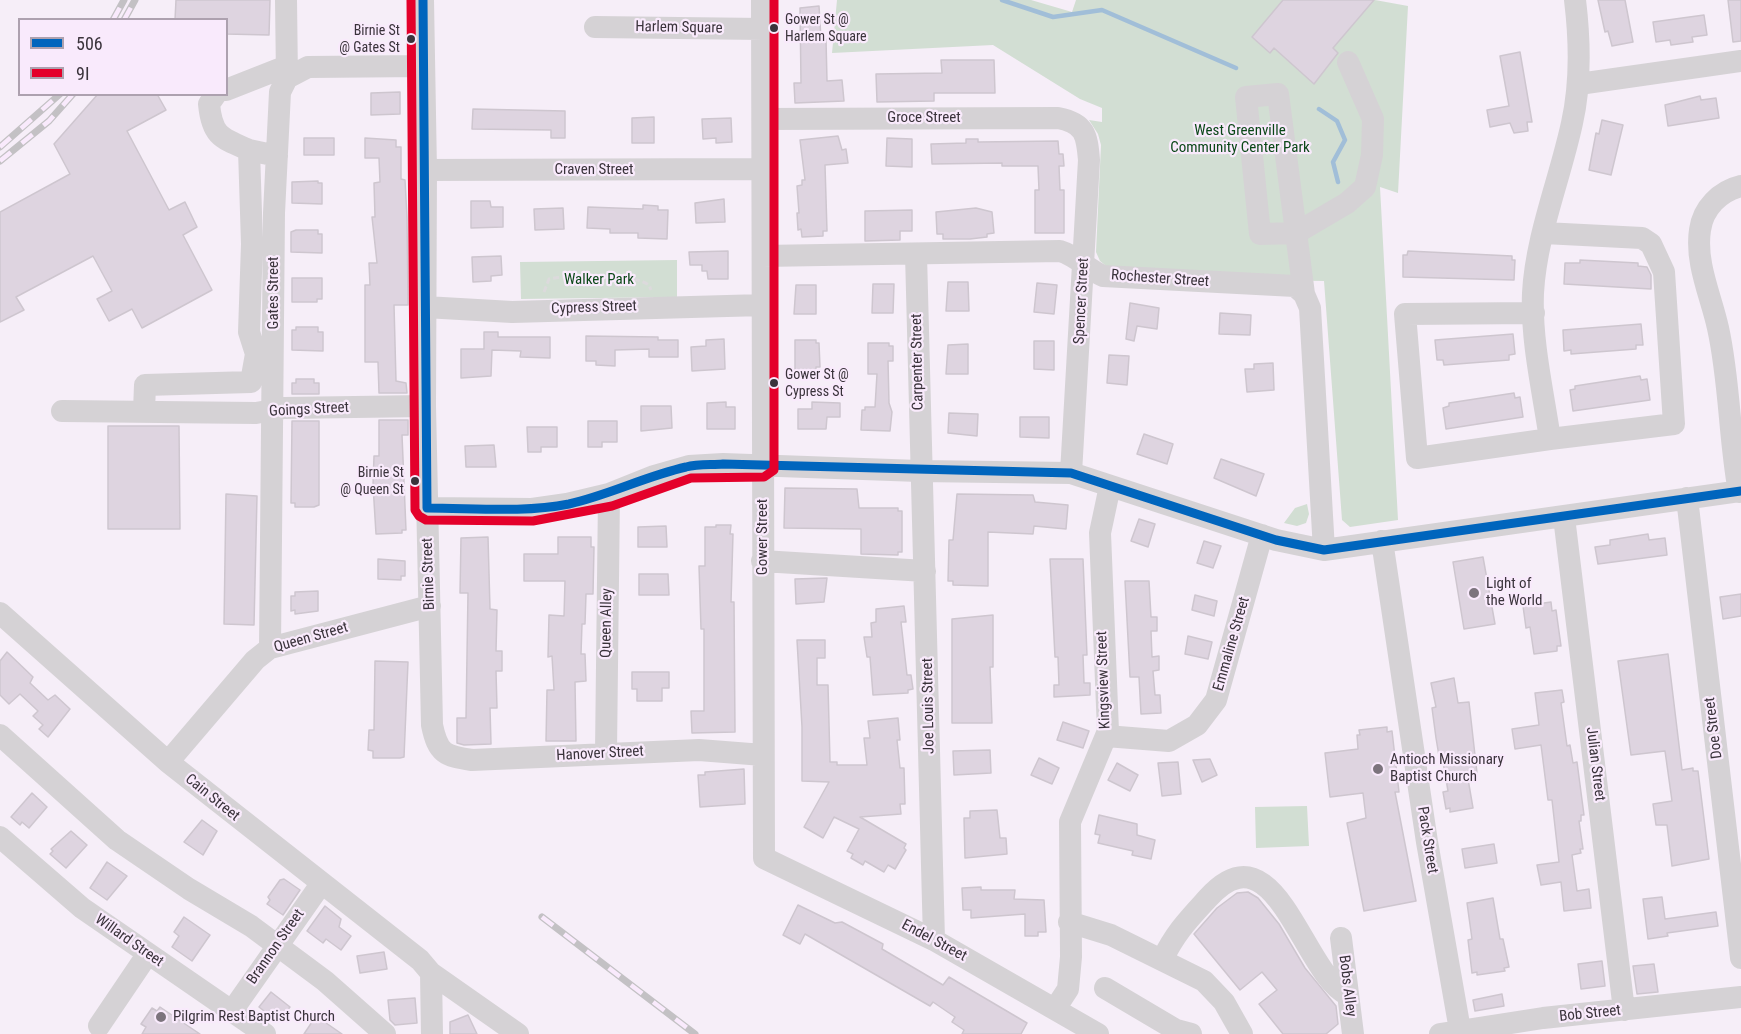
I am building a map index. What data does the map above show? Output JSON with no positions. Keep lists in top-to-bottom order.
{
  "streets": {
    "street": [
      "Harlem Square",
      "Groce Street",
      "Craven Street",
      "Rochester Street",
      "Gates Street",
      "Spencer Street",
      "Cypress Street",
      "Carpenter Street",
      "Goings Street",
      "Gower Street",
      "Birnie Street",
      "Queen Alley",
      "Queen Street",
      "Emmaline Street",
      "Kingsview Street",
      "Joe Louis Street",
      "Doe Street",
      "Hanover Street",
      "Julian Street",
      "Cain Street",
      "Pack Street",
      "Willard Street",
      "Endel Street",
      "Brannon Street",
      "Bobs Alley",
      "Bob Street"
    ]
  },
  "crossings": [
    ["Harlem Square", "Gower Street"],
    ["Groce Street", "Spencer Street"],
    ["Groce Street", "Gower Street"],
    ["Craven Street", "Gower Street"],
    ["Craven Street", "Birnie Street"],
    ["Rochester Street", "Spencer Street"],
    ["Rochester Street", "Carpenter Street"],
    ["Rochester Street", "Gower Street"],
    ["Gates Street", "Goings Street"],
    ["Gates Street", "Queen Street"],
    ["Cypress Street", "Gower Street"],
    ["Cypress Street", "Birnie Street"],
    ["Carpenter Street", "Joe Louis Street"],
    ["Goings Street", "Birnie Street"],
    ["Gower Street", "Hanover Street"],
    ["Gower Street", "Endel Street"],
    ["Birnie Street", "Queen Street"],
    ["Birnie Street", "Hanover Street"],
    ["Queen Alley", "Hanover Street"],
    ["Queen Street", "Cain Street"],
    ["Emmaline Street", "Kingsview Street"],
    ["Kingsview Street", "Endel Street"],
    ["Joe Louis Street", "Endel Street"],
    ["Julian Street", "Bob Street"],
    ["Cain Street", "Brannon Street"],
    ["Pack Street", "Bob Street"],
    ["Willard Street", "Brannon Street"]
  ],
  "parks": ["West Greenville Community Center Park", "Walker Park"],
  "places": [
    "Gower St @ Harlem Square",
    "Birnie St @ Gates St",
    "Gower St @ Cypress St",
    "Birnie St @ Queen St",
    "Light of the World",
    "Antioch Missionary Baptist Church",
    "Pilgrim Rest Baptist Church"
  ],
  "lines": ["transit line 506", "transit line 9I"],
  "legend": ["506", "9I"]
}
